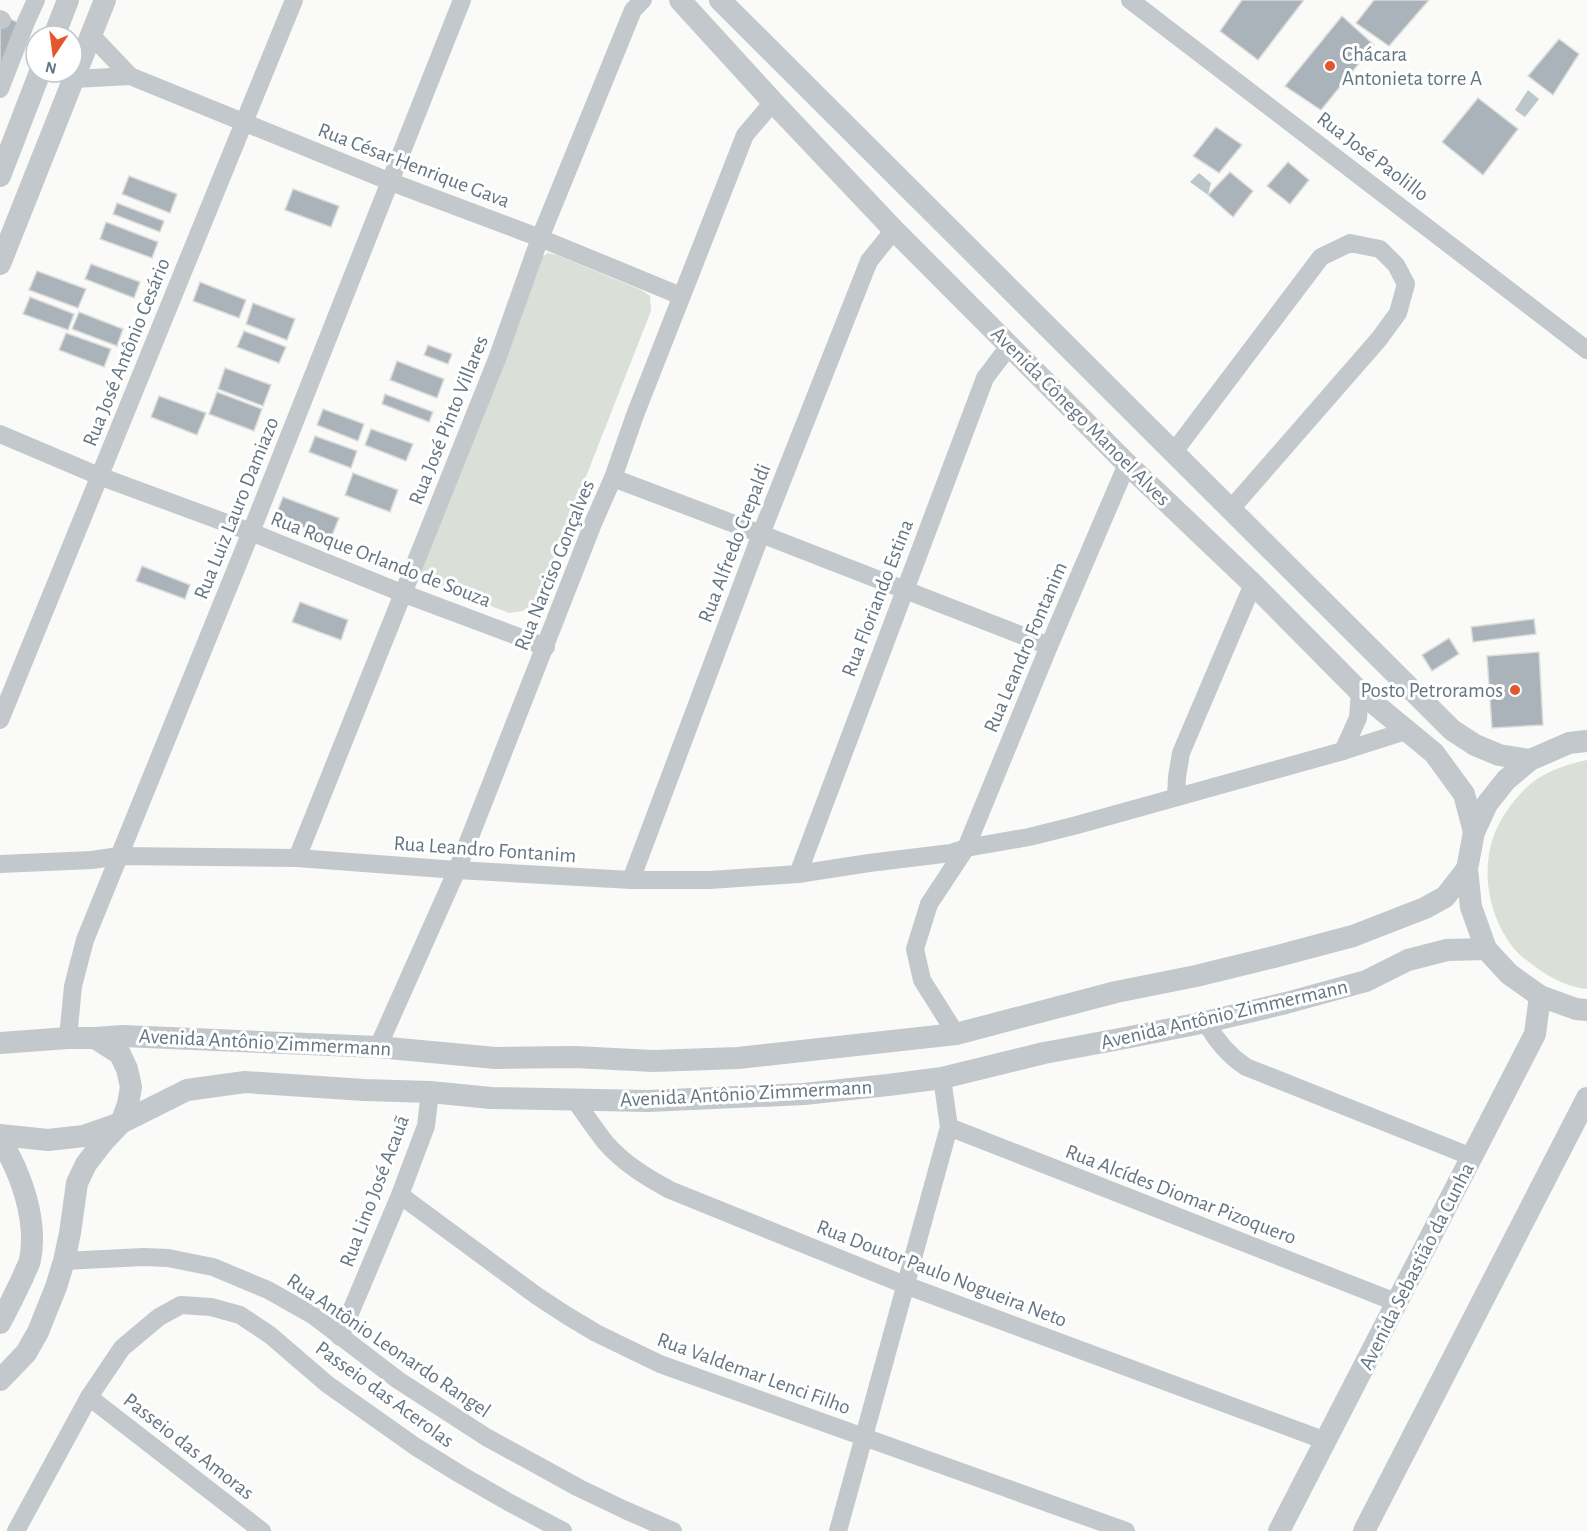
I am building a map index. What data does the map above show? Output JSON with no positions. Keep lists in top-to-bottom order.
{
  "streets": {
    "street": [
      "Rua José Paolillo",
      "Rua César Henrique Gava",
      "Rua José Antônio Cesário",
      "Avenida Cônego Manoel Alves",
      "Rua José Pinto Villares",
      "Rua Luiz Lauro Damiazo",
      "Rua Alfredo Crepaldi",
      "Rua Roque Orlando de Souza",
      "Rua Narciso Gonçalves",
      "Rua Floriando Estina",
      "Rua Leandro Fontanim",
      "Avenida Antônio Zimmermann",
      "Rua Lino José Acauã",
      "Rua Alcídes Diomar Pizoquero",
      "Avenida Sebastião da Cunha",
      "Rua Doutor Paulo Nogueira Neto",
      "Rua Antônio Leonardo Rangel",
      "Rua Valdemar Lenci Filho",
      "Passeio das Acerolas",
      "Passeio das Amoras"
    ]
  },
  "crossings": [
    ["Rua César Henrique Gava", "Rua José Antônio Cesário"],
    ["Rua César Henrique Gava", "Rua José Pinto Villares"],
    ["Rua César Henrique Gava", "Rua Luiz Lauro Damiazo"],
    ["Rua César Henrique Gava", "Rua Narciso Gonçalves"],
    ["Rua José Antônio Cesário", "Rua Roque Orlando de Souza"],
    ["Avenida Cônego Manoel Alves", "Rua Alfredo Crepaldi"],
    ["Avenida Cônego Manoel Alves", "Rua Narciso Gonçalves"],
    ["Avenida Cônego Manoel Alves", "Rua Floriando Estina"],
    ["Avenida Cônego Manoel Alves", "Rua Leandro Fontanim"],
    ["Rua José Pinto Villares", "Rua Roque Orlando de Souza"],
    ["Rua José Pinto Villares", "Rua Leandro Fontanim"],
    ["Rua Luiz Lauro Damiazo", "Rua Roque Orlando de Souza"],
    ["Rua Luiz Lauro Damiazo", "Rua Leandro Fontanim"],
    ["Rua Luiz Lauro Damiazo", "Avenida Antônio Zimmermann"],
    ["Rua Alfredo Crepaldi", "Rua Leandro Fontanim"],
    ["Rua Roque Orlando de Souza", "Rua Narciso Gonçalves"],
    ["Rua Narciso Gonçalves", "Rua Leandro Fontanim"],
    ["Rua Narciso Gonçalves", "Avenida Antônio Zimmermann"],
    ["Rua Floriando Estina", "Rua Leandro Fontanim"],
    ["Rua Leandro Fontanim", "Avenida Antônio Zimmermann"],
    ["Avenida Antônio Zimmermann", "Rua Lino José Acauã"],
    ["Avenida Antônio Zimmermann", "Rua Doutor Paulo Nogueira Neto"],
    ["Rua Lino José Acauã", "Rua Antônio Leonardo Rangel"],
    ["Rua Lino José Acauã", "Rua Valdemar Lenci Filho"],
    ["Rua Alcídes Diomar Pizoquero", "Avenida Sebastião da Cunha"],
    ["Avenida Sebastião da Cunha", "Rua Doutor Paulo Nogueira Neto"],
    ["Passeio das Acerolas", "Passeio das Amoras"]
  ],
  "places": ["Chácara Antonieta torre A", "Posto Petroramos"],
  "north": "bottom"
}
